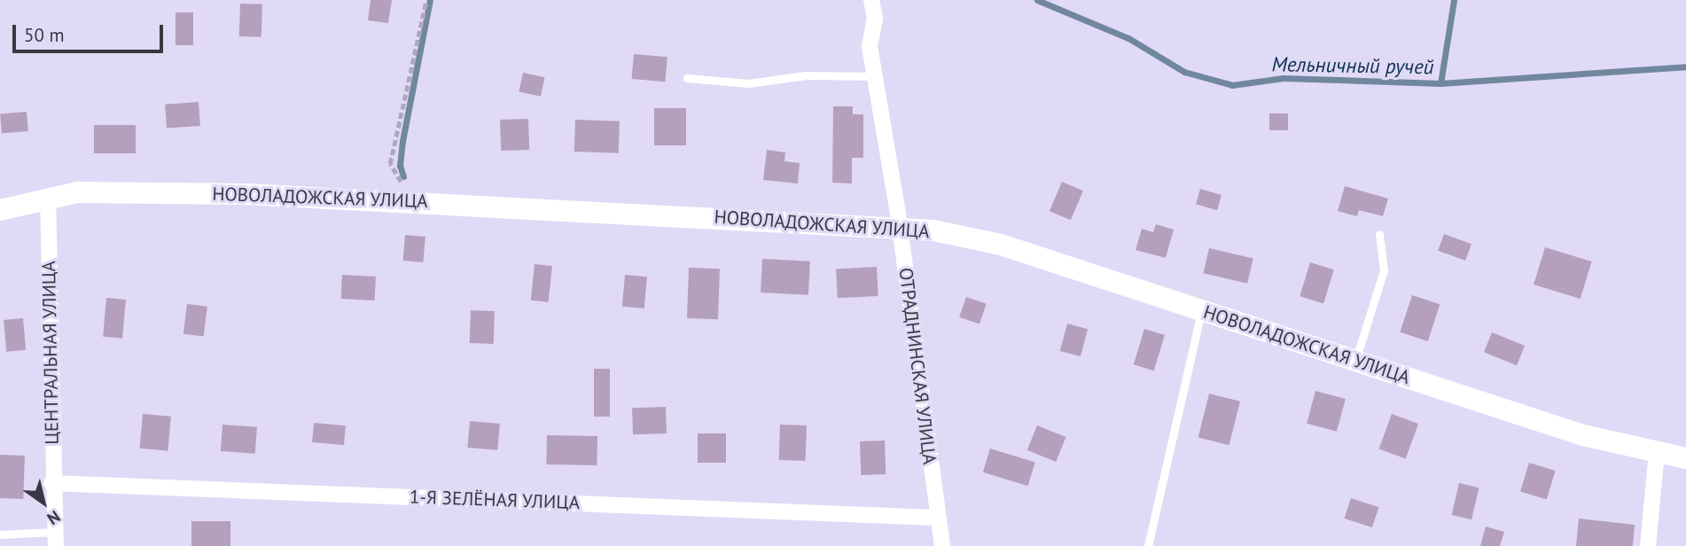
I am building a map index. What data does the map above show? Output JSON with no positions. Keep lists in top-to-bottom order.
{
  "streets": {
    "street": [
      "НОВОЛАДОЖСКАЯ УЛИЦА",
      "ЦЕНТРАЛЬНАЯ УЛИЦА",
      "ОТРАДНИНСКАЯ УЛИЦА",
      "1-Я ЗЕЛЁНАЯ УЛИЦА"
    ]
  },
  "crossings": [
    ["НОВОЛАДОЖСКАЯ УЛИЦА", "ЦЕНТРАЛЬНАЯ УЛИЦА"],
    ["НОВОЛАДОЖСКАЯ УЛИЦА", "ОТРАДНИНСКАЯ УЛИЦА"],
    ["ЦЕНТРАЛЬНАЯ УЛИЦА", "1-Я ЗЕЛЁНАЯ УЛИЦА"],
    ["ОТРАДНИНСКАЯ УЛИЦА", "1-Я ЗЕЛЁНАЯ УЛИЦА"]
  ],
  "water": ["Мельничный ручей"],
  "scale_bar": "50 m",
  "north": "bottom right"
}
